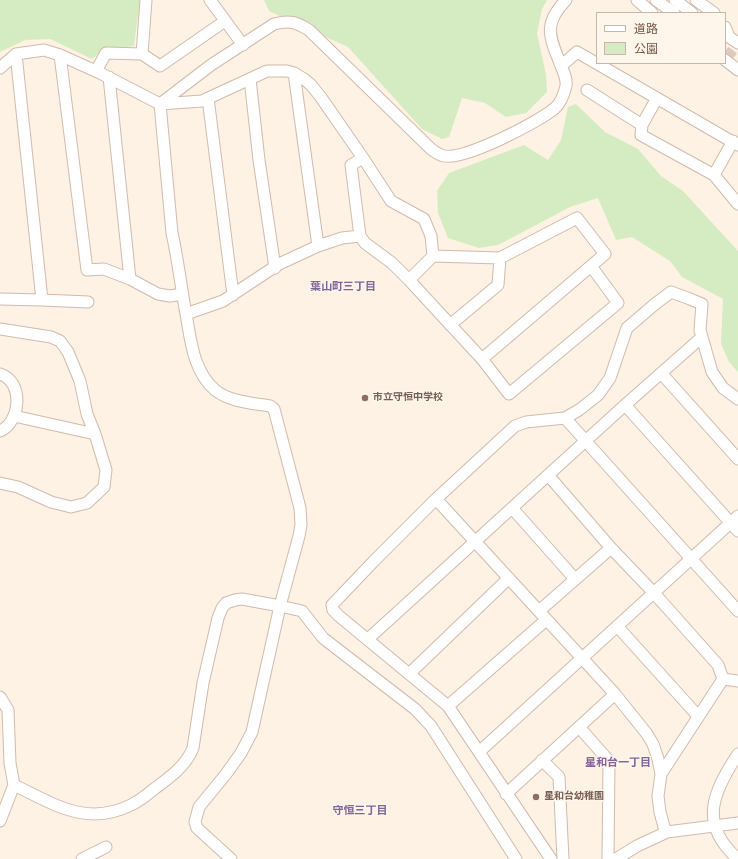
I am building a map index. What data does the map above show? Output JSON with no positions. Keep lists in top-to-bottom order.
{
  "districts": ["葉山町三丁目", "星和台一丁目", "守恒三丁目"],
  "places": ["市立守恒中学校", "星和台幼稚園"],
  "legend": ["道路", "公園"]
}
